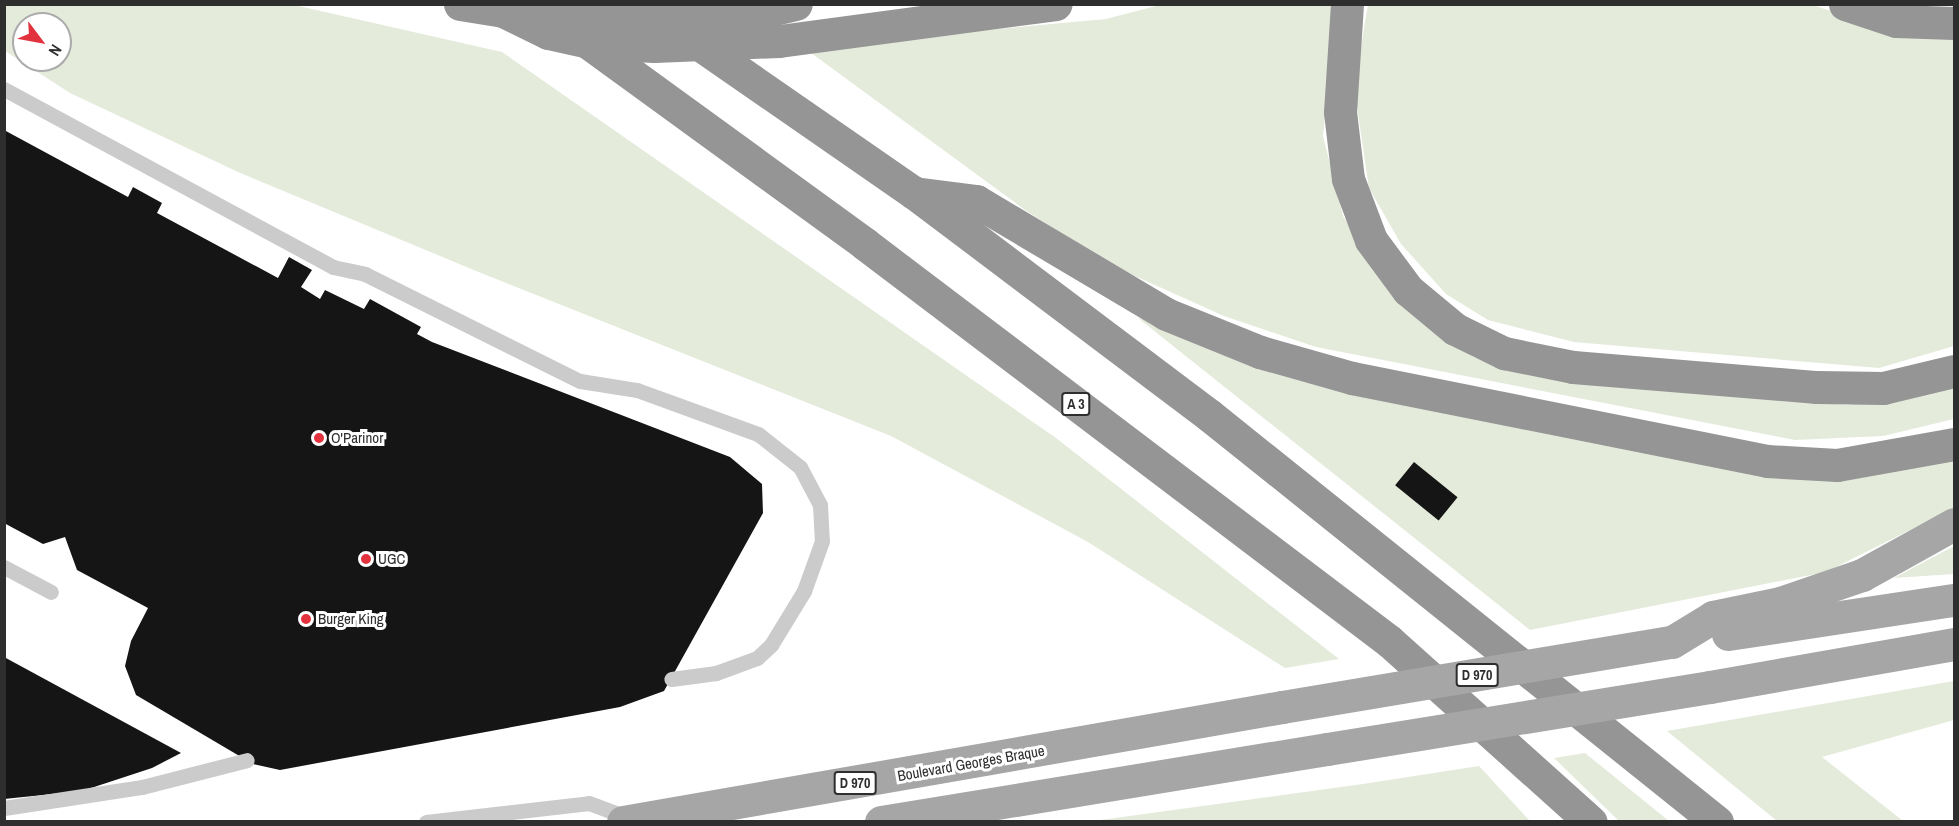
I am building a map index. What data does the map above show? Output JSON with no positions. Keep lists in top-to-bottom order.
{
  "streets": {
    "highway": ["A 3"],
    "main road": ["D 970", "Boulevard Georges Braque"]
  },
  "crossings": [
    ["D 970", "Boulevard Georges Braque"]
  ],
  "places": ["O'Parinor", "UGC", "Burger King"],
  "north": "bottom right"
}
